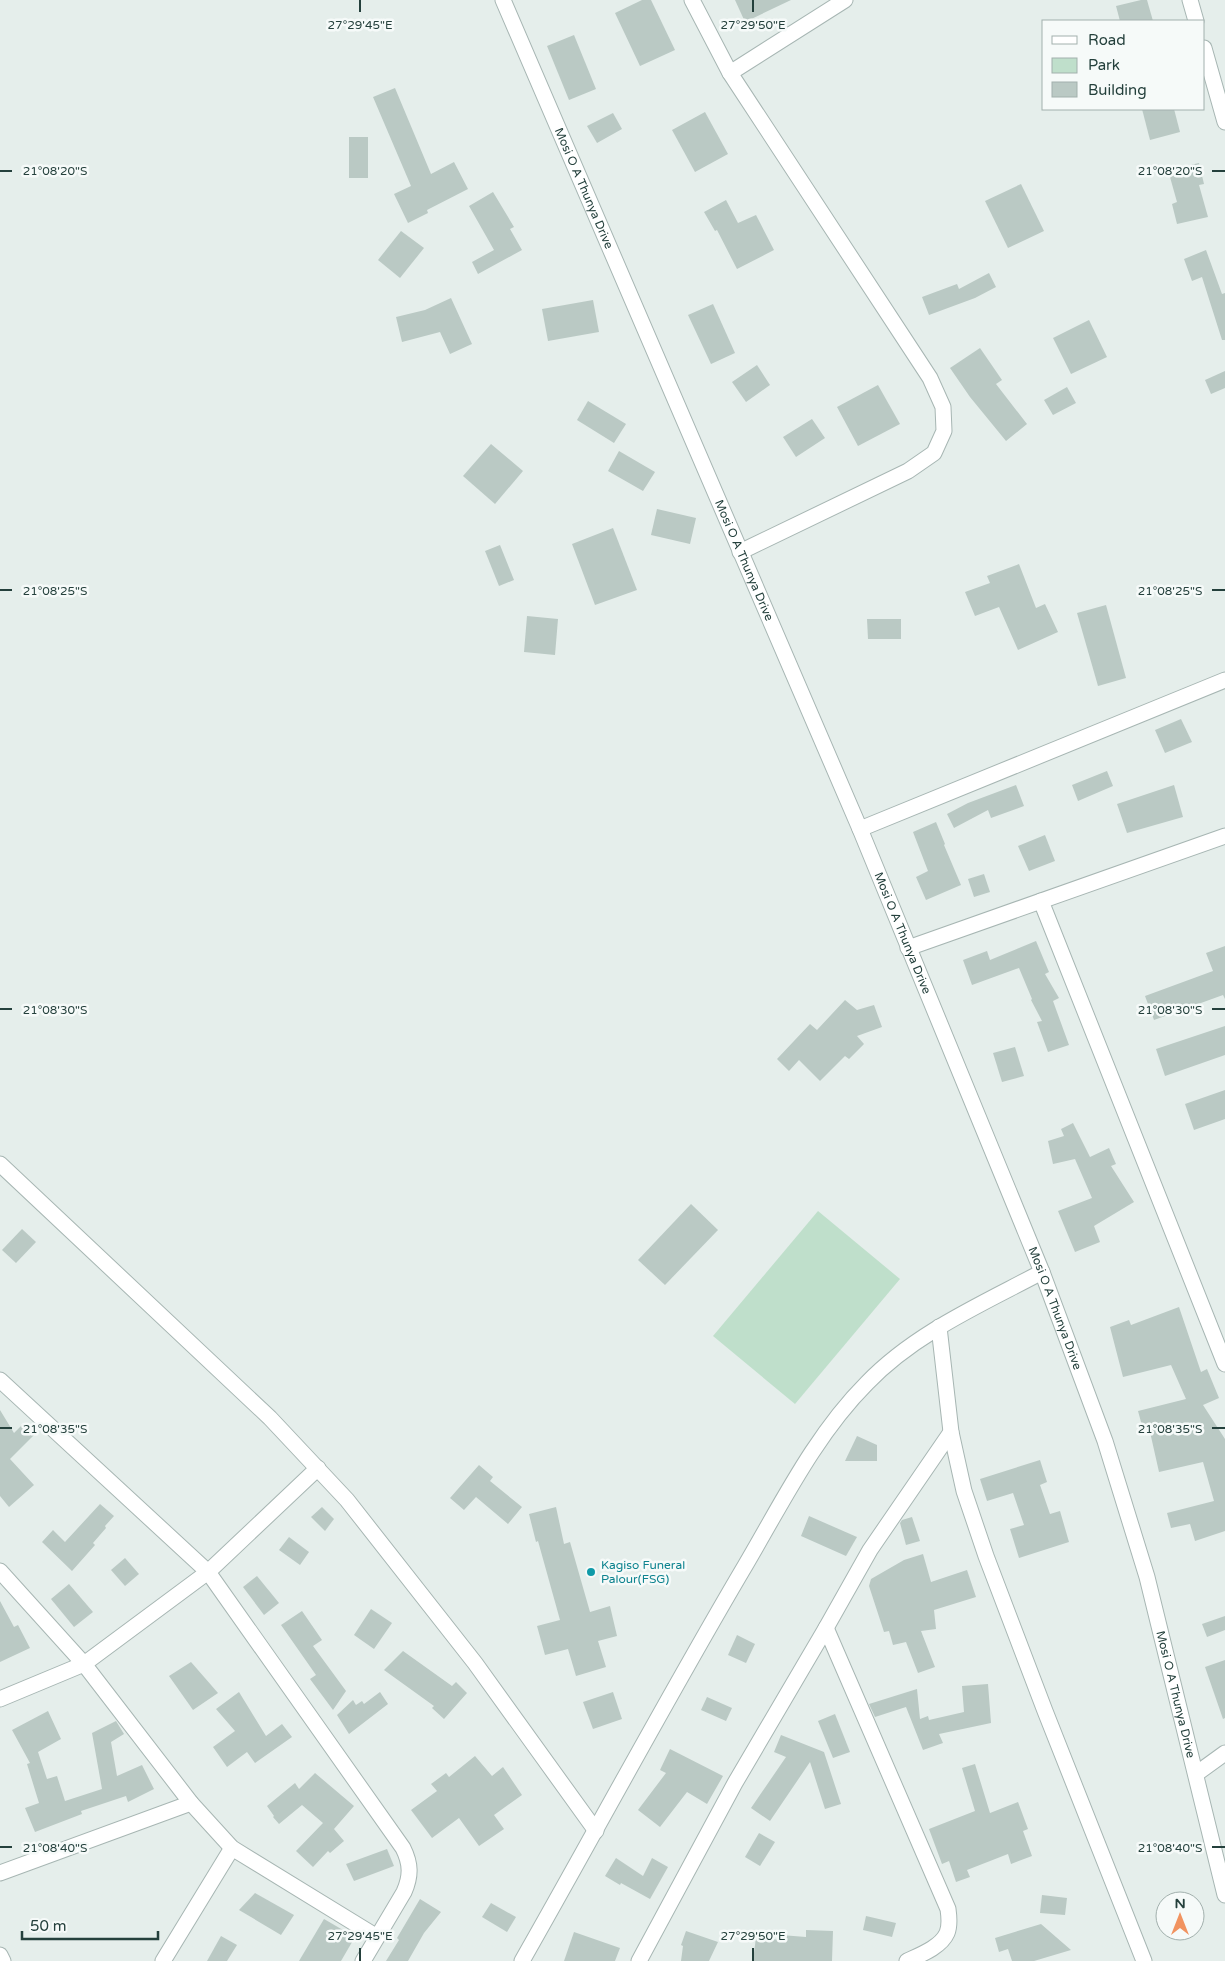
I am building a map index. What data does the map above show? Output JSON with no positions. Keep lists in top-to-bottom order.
{
  "streets": {
    "street": ["Mosi O A Thunya Drive"]
  },
  "places": ["Kagiso Funeral Palour(FSG)"],
  "legend": ["Road", "Park", "Building"],
  "scale_bar": "50 m",
  "north": "top",
  "coordinates": [
    "27°29'45\"E",
    "27°29'50\"E",
    "21°08'20\"S",
    "21°08'25\"S",
    "21°08'30\"S",
    "21°08'35\"S",
    "21°08'40\"S"
  ]
}
